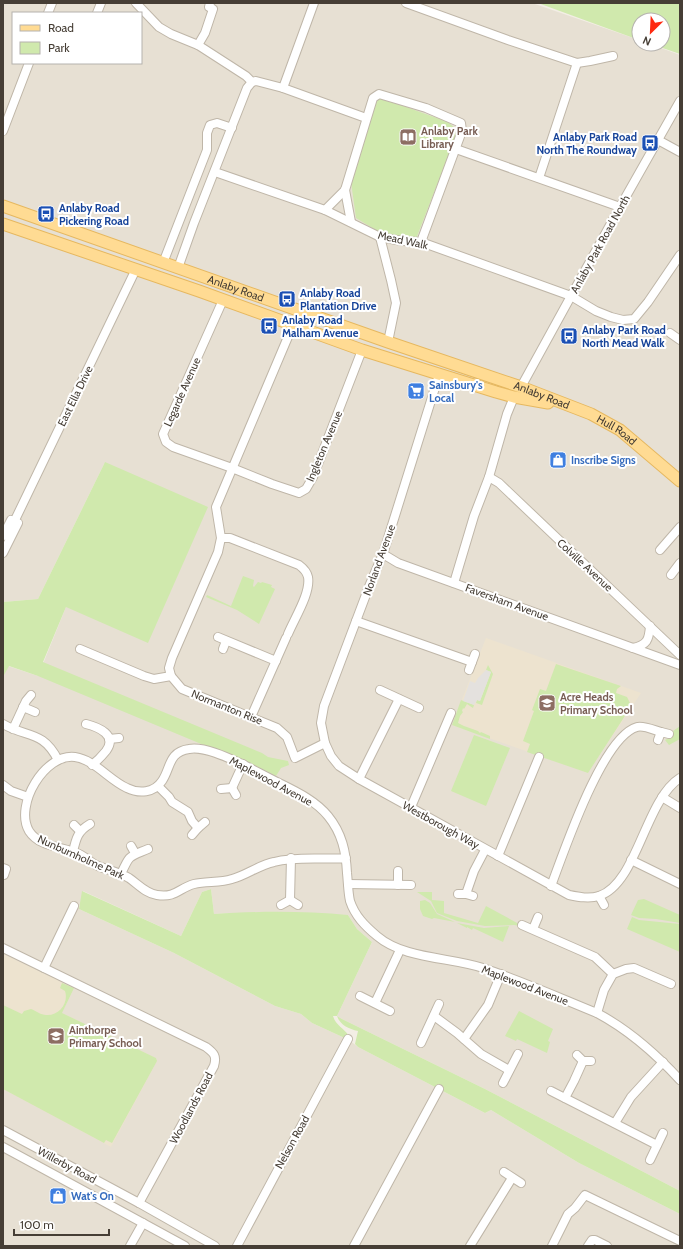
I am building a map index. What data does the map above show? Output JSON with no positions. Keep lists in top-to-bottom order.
{
  "streets": {
    "main road": ["Anlaby Road", "Hull Road"],
    "street": [
      "Mead Walk",
      "Anlaby Park Road North",
      "Legarde Avenue",
      "East Ella Drive",
      "Ingleton Avenue",
      "Norland Avenue",
      "Colville Avenue",
      "Faversham Avenue",
      "Normanton Rise",
      "Maplewood Avenue",
      "Westborough Way",
      "Nunburnholme Park",
      "Woodlands Road",
      "Nelson Road",
      "Willerby Road"
    ]
  },
  "crossings": [
    ["Mead Walk", "Anlaby Park Road North"],
    ["Anlaby Park Road North", "Anlaby Road"],
    ["Anlaby Road", "Legarde Avenue"],
    ["Anlaby Road", "East Ella Drive"],
    ["Anlaby Road", "Hull Road"],
    ["Anlaby Road", "Ingleton Avenue"],
    ["Anlaby Road", "Norland Avenue"],
    ["Legarde Avenue", "Ingleton Avenue"],
    ["Norland Avenue", "Faversham Avenue"],
    ["Norland Avenue", "Normanton Rise"],
    ["Norland Avenue", "Westborough Way"],
    ["Normanton Rise", "Westborough Way"],
    ["Maplewood Avenue", "Nunburnholme Park"],
    ["Woodlands Road", "Willerby Road"]
  ],
  "places": {
    "library": ["Anlaby Park Library"],
    "bus stop": [
      "Anlaby Park Road North The Roundway",
      "Anlaby Road Pickering Road",
      "Anlaby Road Plantation Drive",
      "Anlaby Road Malham Avenue",
      "Anlaby Park Road North Mead Walk"
    ],
    "supermarket": ["Sainsbury's Local"],
    "shop": ["Inscribe Signs", "Wat's On"],
    "school or university": ["Acre Heads Primary School", "Ainthorpe Primary School"]
  },
  "legend": ["Road", "Park"],
  "scale_bar": "100 m",
  "north": "bottom left"
}
